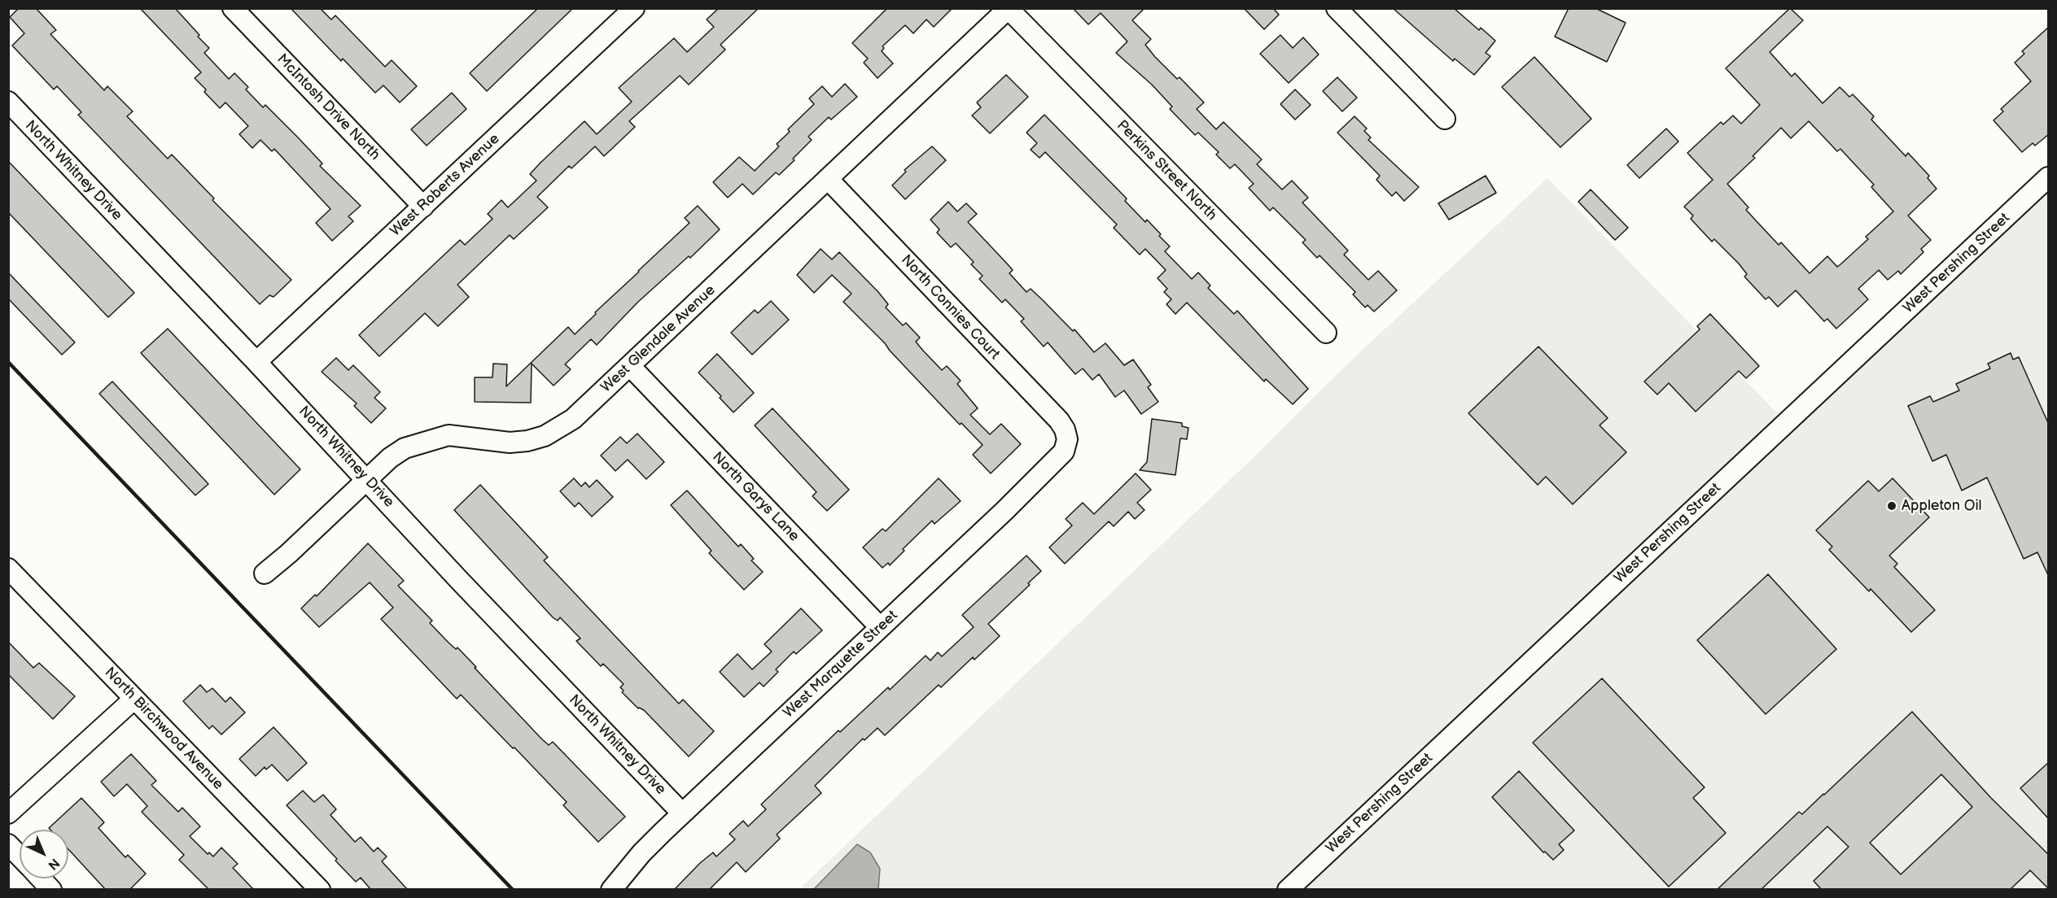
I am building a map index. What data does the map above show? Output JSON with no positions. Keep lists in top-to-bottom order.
{
  "streets": {
    "street": [
      "McIntosh Drive North",
      "North Whitney Drive",
      "Perkins Street North",
      "West Roberts Avenue",
      "West Pershing Street",
      "North Connies Court",
      "West Glendale Avenue",
      "North Garys Lane",
      "West Marquette Street",
      "North Birchwood Avenue"
    ]
  },
  "crossings": [
    ["McIntosh Drive North", "West Roberts Avenue"],
    ["North Whitney Drive", "West Roberts Avenue"],
    ["North Whitney Drive", "West Glendale Avenue"],
    ["North Whitney Drive", "West Marquette Street"],
    ["Perkins Street North", "West Glendale Avenue"],
    ["North Connies Court", "West Glendale Avenue"],
    ["North Connies Court", "West Marquette Street"],
    ["West Glendale Avenue", "North Garys Lane"],
    ["North Garys Lane", "West Marquette Street"]
  ],
  "places": ["Appleton Oil"],
  "north": "bottom right"
}
